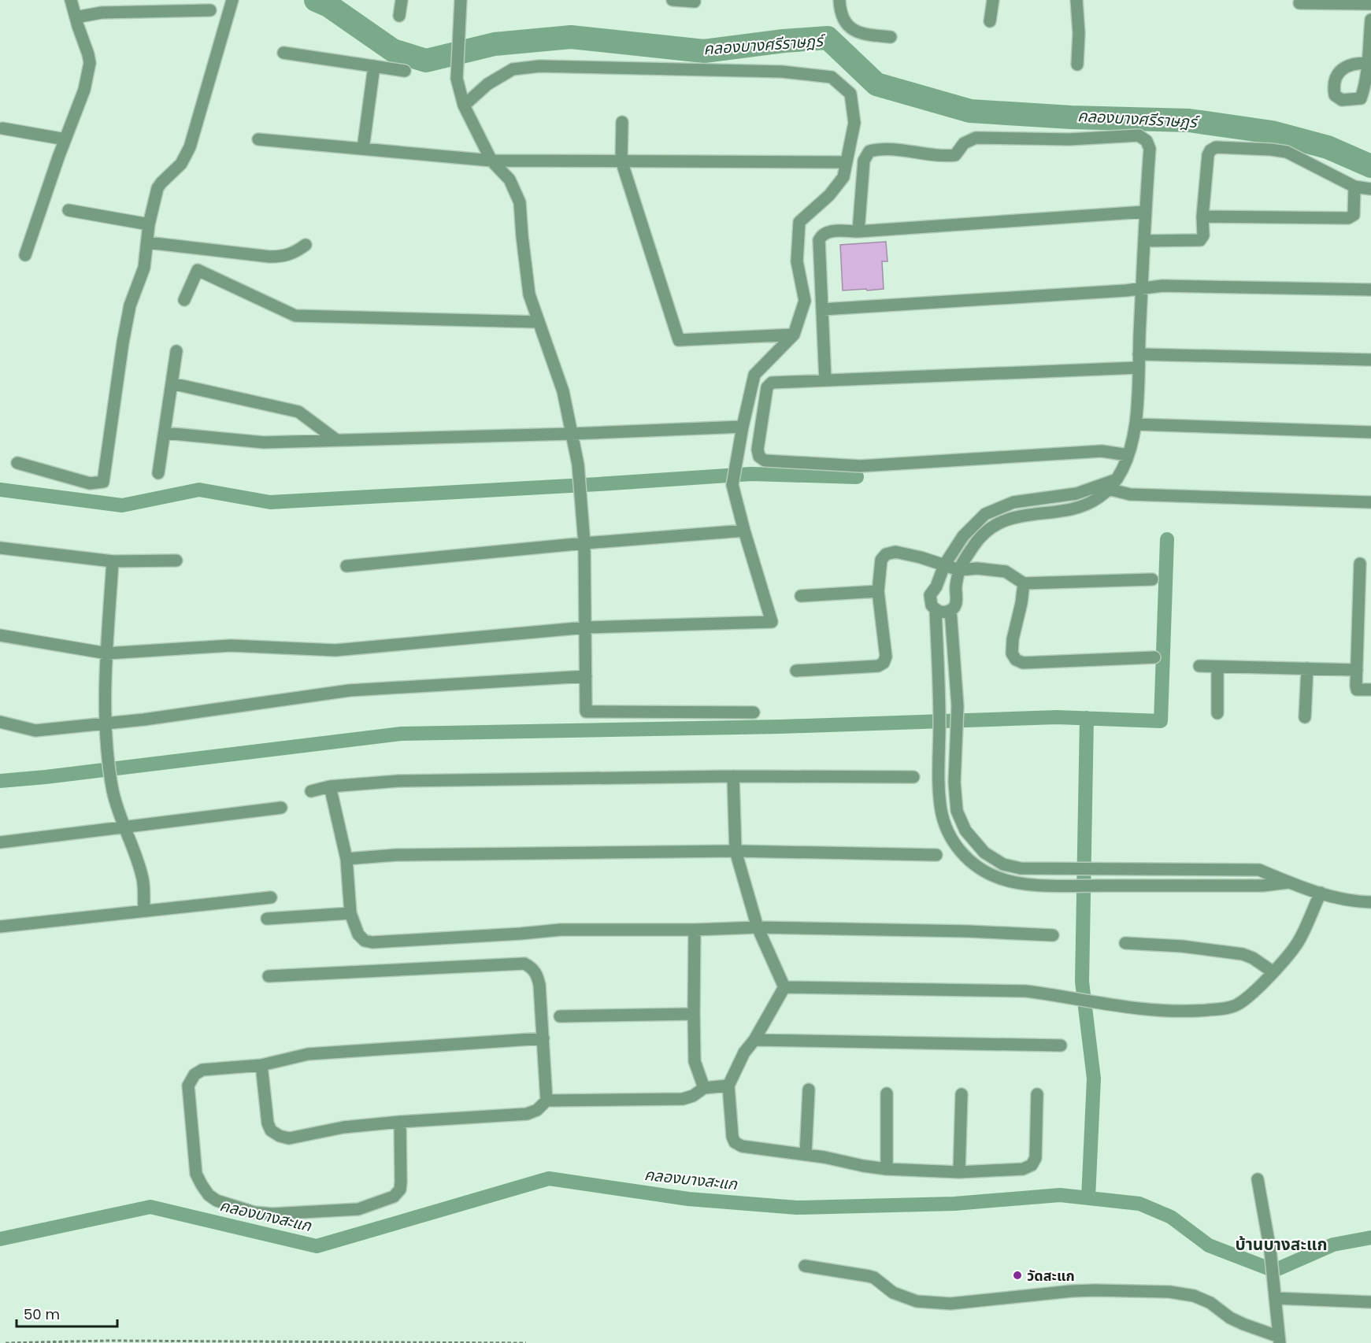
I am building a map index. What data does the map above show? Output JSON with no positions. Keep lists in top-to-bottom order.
{
  "districts": ["บ้านบางสะแก"],
  "water": ["คลองบางศรีราษฎร์", "คลองบางสะแก"],
  "places": ["วัดสะแก"],
  "scale_bar": "50 m"
}
